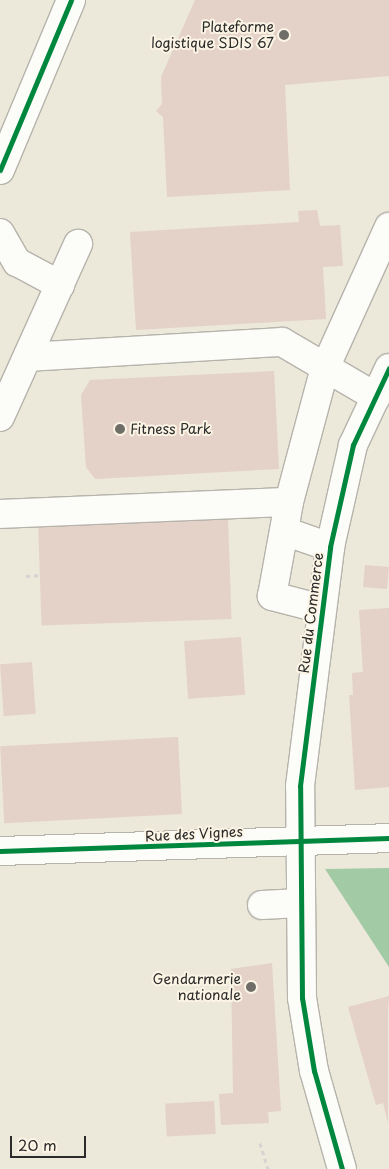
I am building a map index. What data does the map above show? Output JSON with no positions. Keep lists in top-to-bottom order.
{
  "streets": {
    "street": ["Rue du Commerce", "Rue des Vignes"]
  },
  "crossings": [
    ["Rue du Commerce", "Rue des Vignes"]
  ],
  "places": ["Plateforme logistique SDIS 67", "Fitness Park", "Gendarmerie nationale"],
  "scale_bar": "20 m"
}
